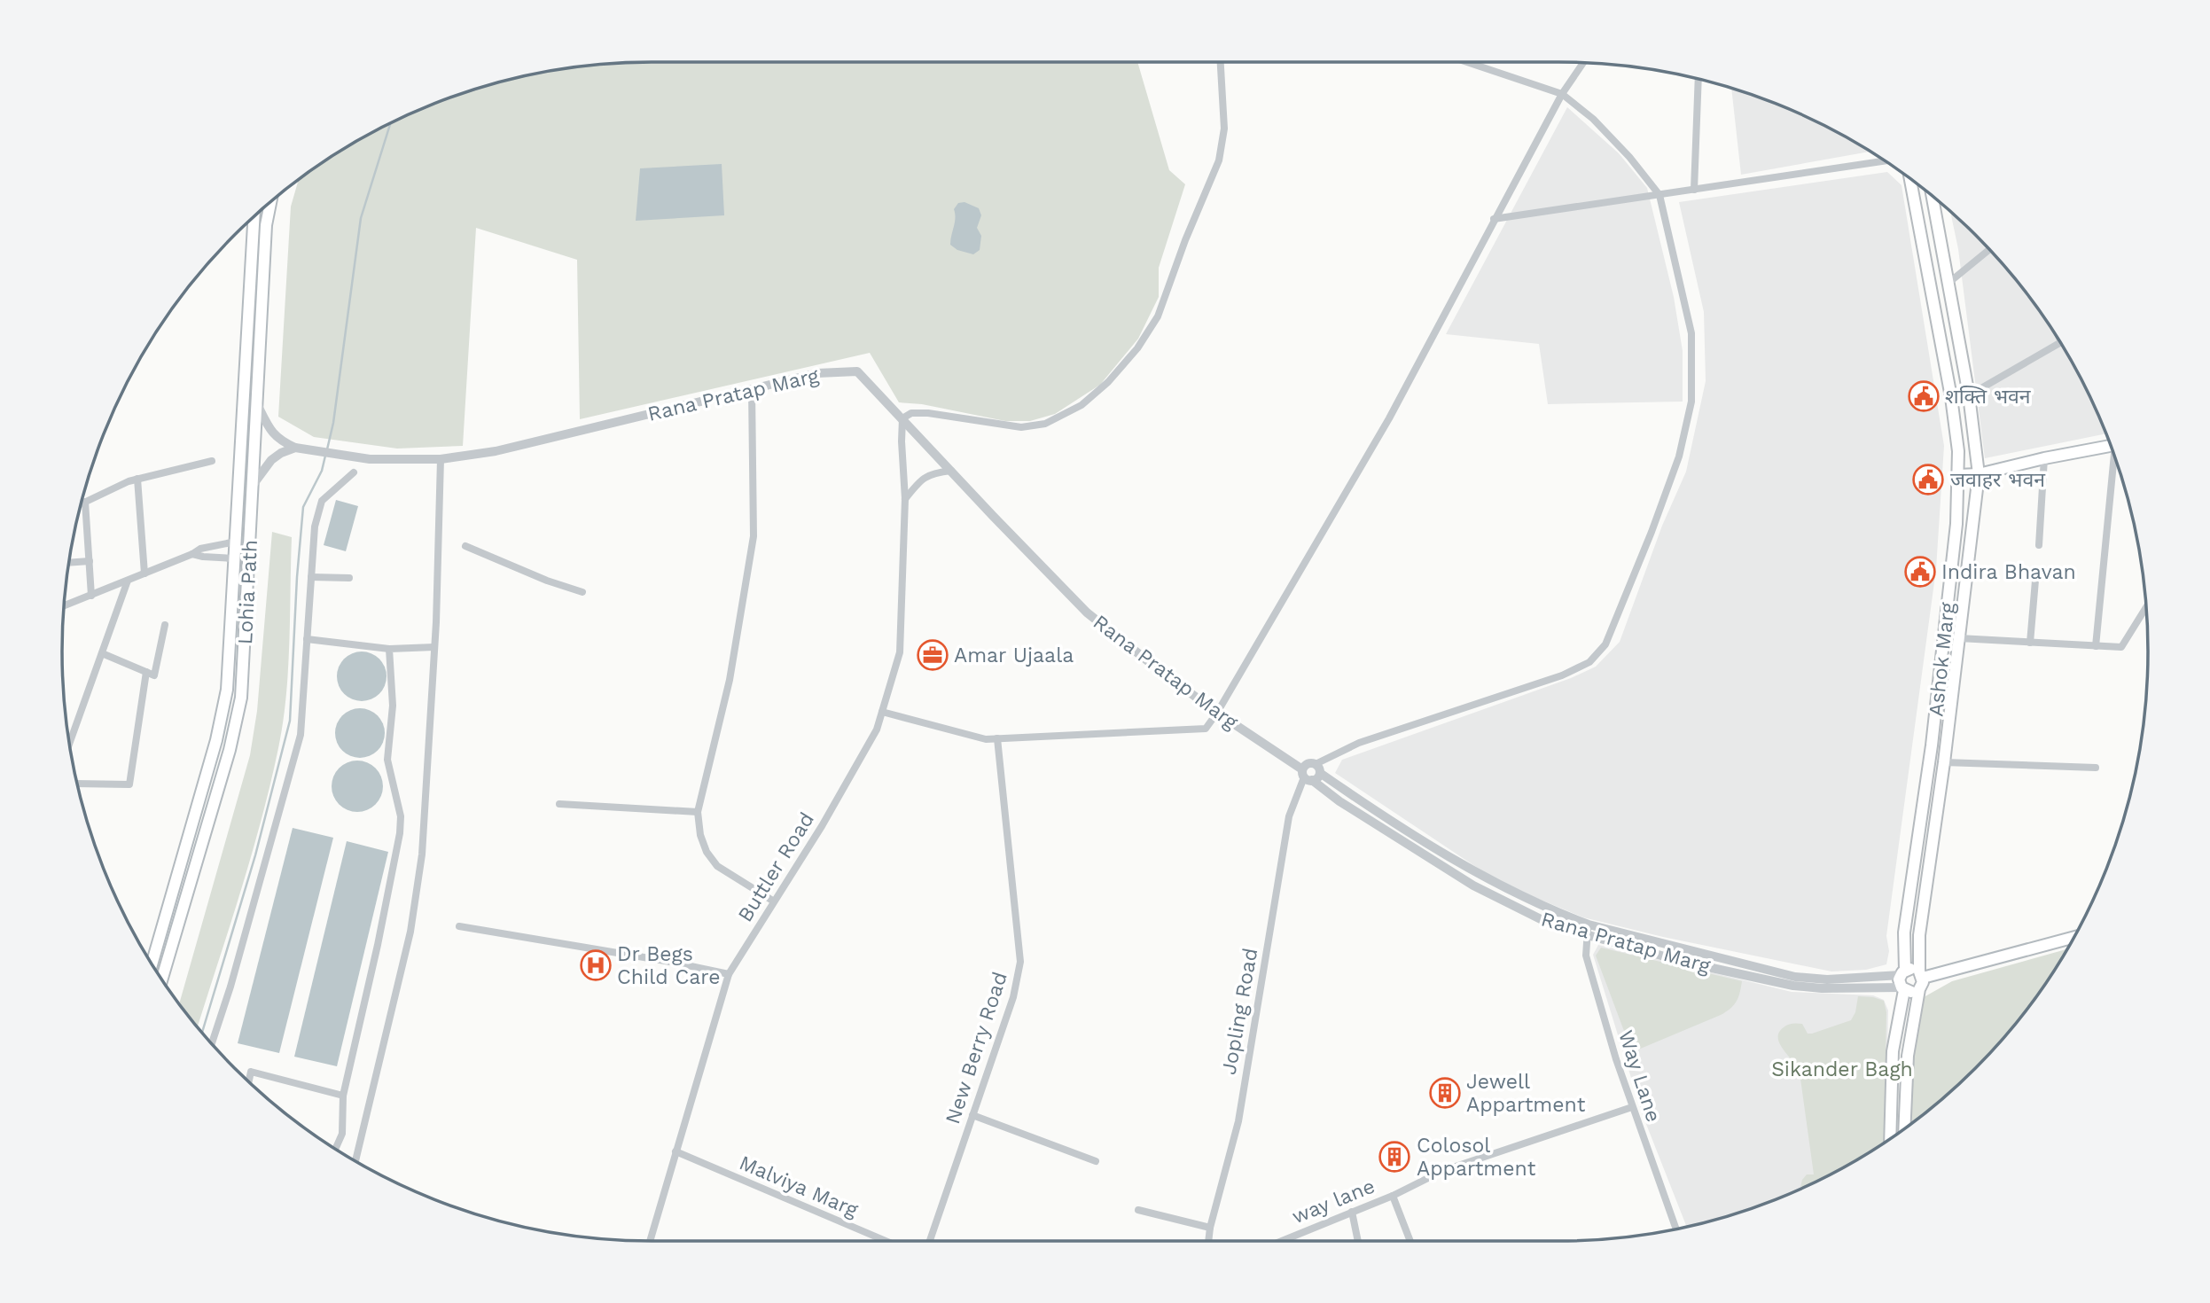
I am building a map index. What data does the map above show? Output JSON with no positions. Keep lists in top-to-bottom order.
{
  "streets": {
    "main road": ["Lohia Path", "Ashok Marg"],
    "street": [
      "Rana Pratap Marg",
      "Buttler Road",
      "Jopling Road",
      "New Berry Road",
      "Way Lane",
      "Malviya Marg",
      "way lane"
    ]
  },
  "crossings": [
    ["Rana Pratap Marg", "Ashok Marg"],
    ["Rana Pratap Marg", "Buttler Road"],
    ["Rana Pratap Marg", "Jopling Road"],
    ["Rana Pratap Marg", "Way Lane"],
    ["Buttler Road", "Malviya Marg"],
    ["Way Lane", "way lane"]
  ],
  "parks": ["Sikander Bagh"],
  "places": {
    "public building": ["शक्ति भवन", "जवाहर भवन", "Indira Bhavan"],
    "office": ["Amar Ujaala"],
    "hospital": ["Dr Begs Child Care"],
    "building": ["Jewell Appartment", "Colosol Appartment"]
  }
}
